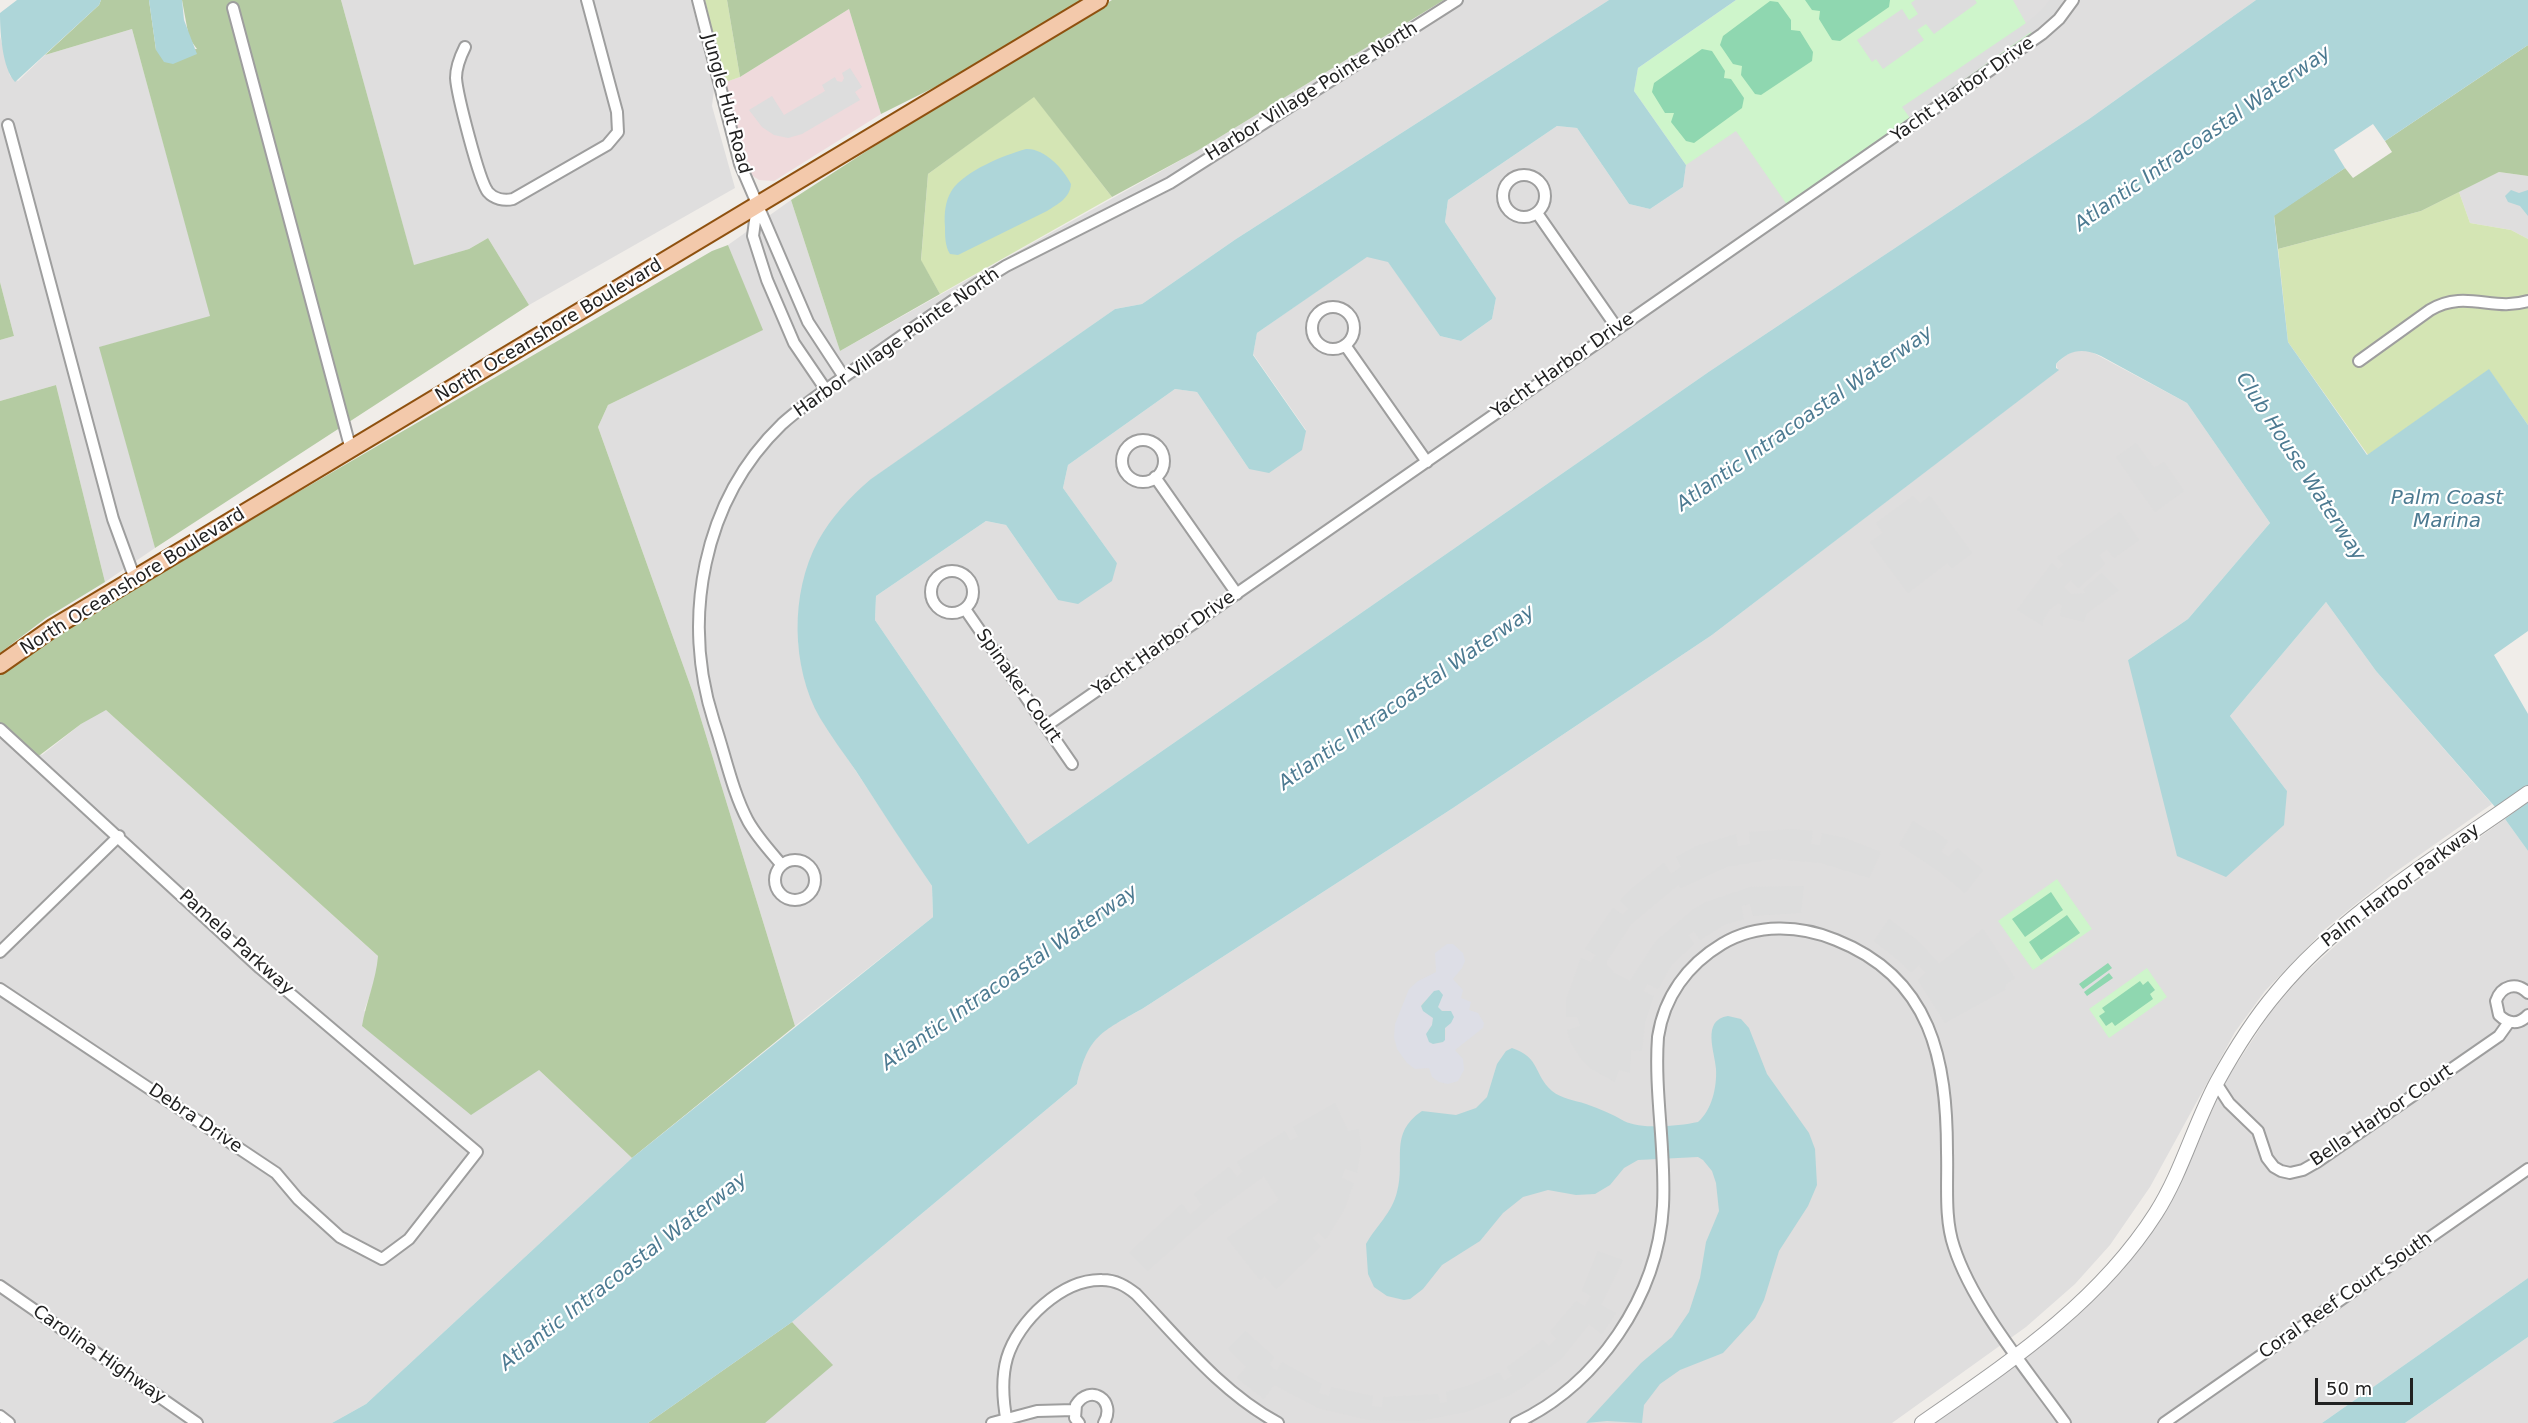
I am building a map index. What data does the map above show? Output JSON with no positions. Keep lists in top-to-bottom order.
{
  "streets": {
    "main road": ["North Oceanshore Boulevard"],
    "street": [
      "Yacht Harbor Drive",
      "Harbor Village Pointe North",
      "Jungle Hut Road",
      "Spinaker Court",
      "Palm Harbor Parkway",
      "Pamela Parkway",
      "Bella Harbor Court",
      "Debra Drive",
      "Coral Reef Court South",
      "Carolina Highway"
    ]
  },
  "crossings": [
    ["Yacht Harbor Drive", "Spinaker Court"],
    ["Harbor Village Pointe North", "Jungle Hut Road"],
    ["Jungle Hut Road", "North Oceanshore Boulevard"],
    ["Palm Harbor Parkway", "Bella Harbor Court"],
    ["Pamela Parkway", "Debra Drive"]
  ],
  "water": ["Atlantic Intracoastal Waterway", "Club House Waterway", "Palm Coast Marina"],
  "scale_bar": "50 m"
}
